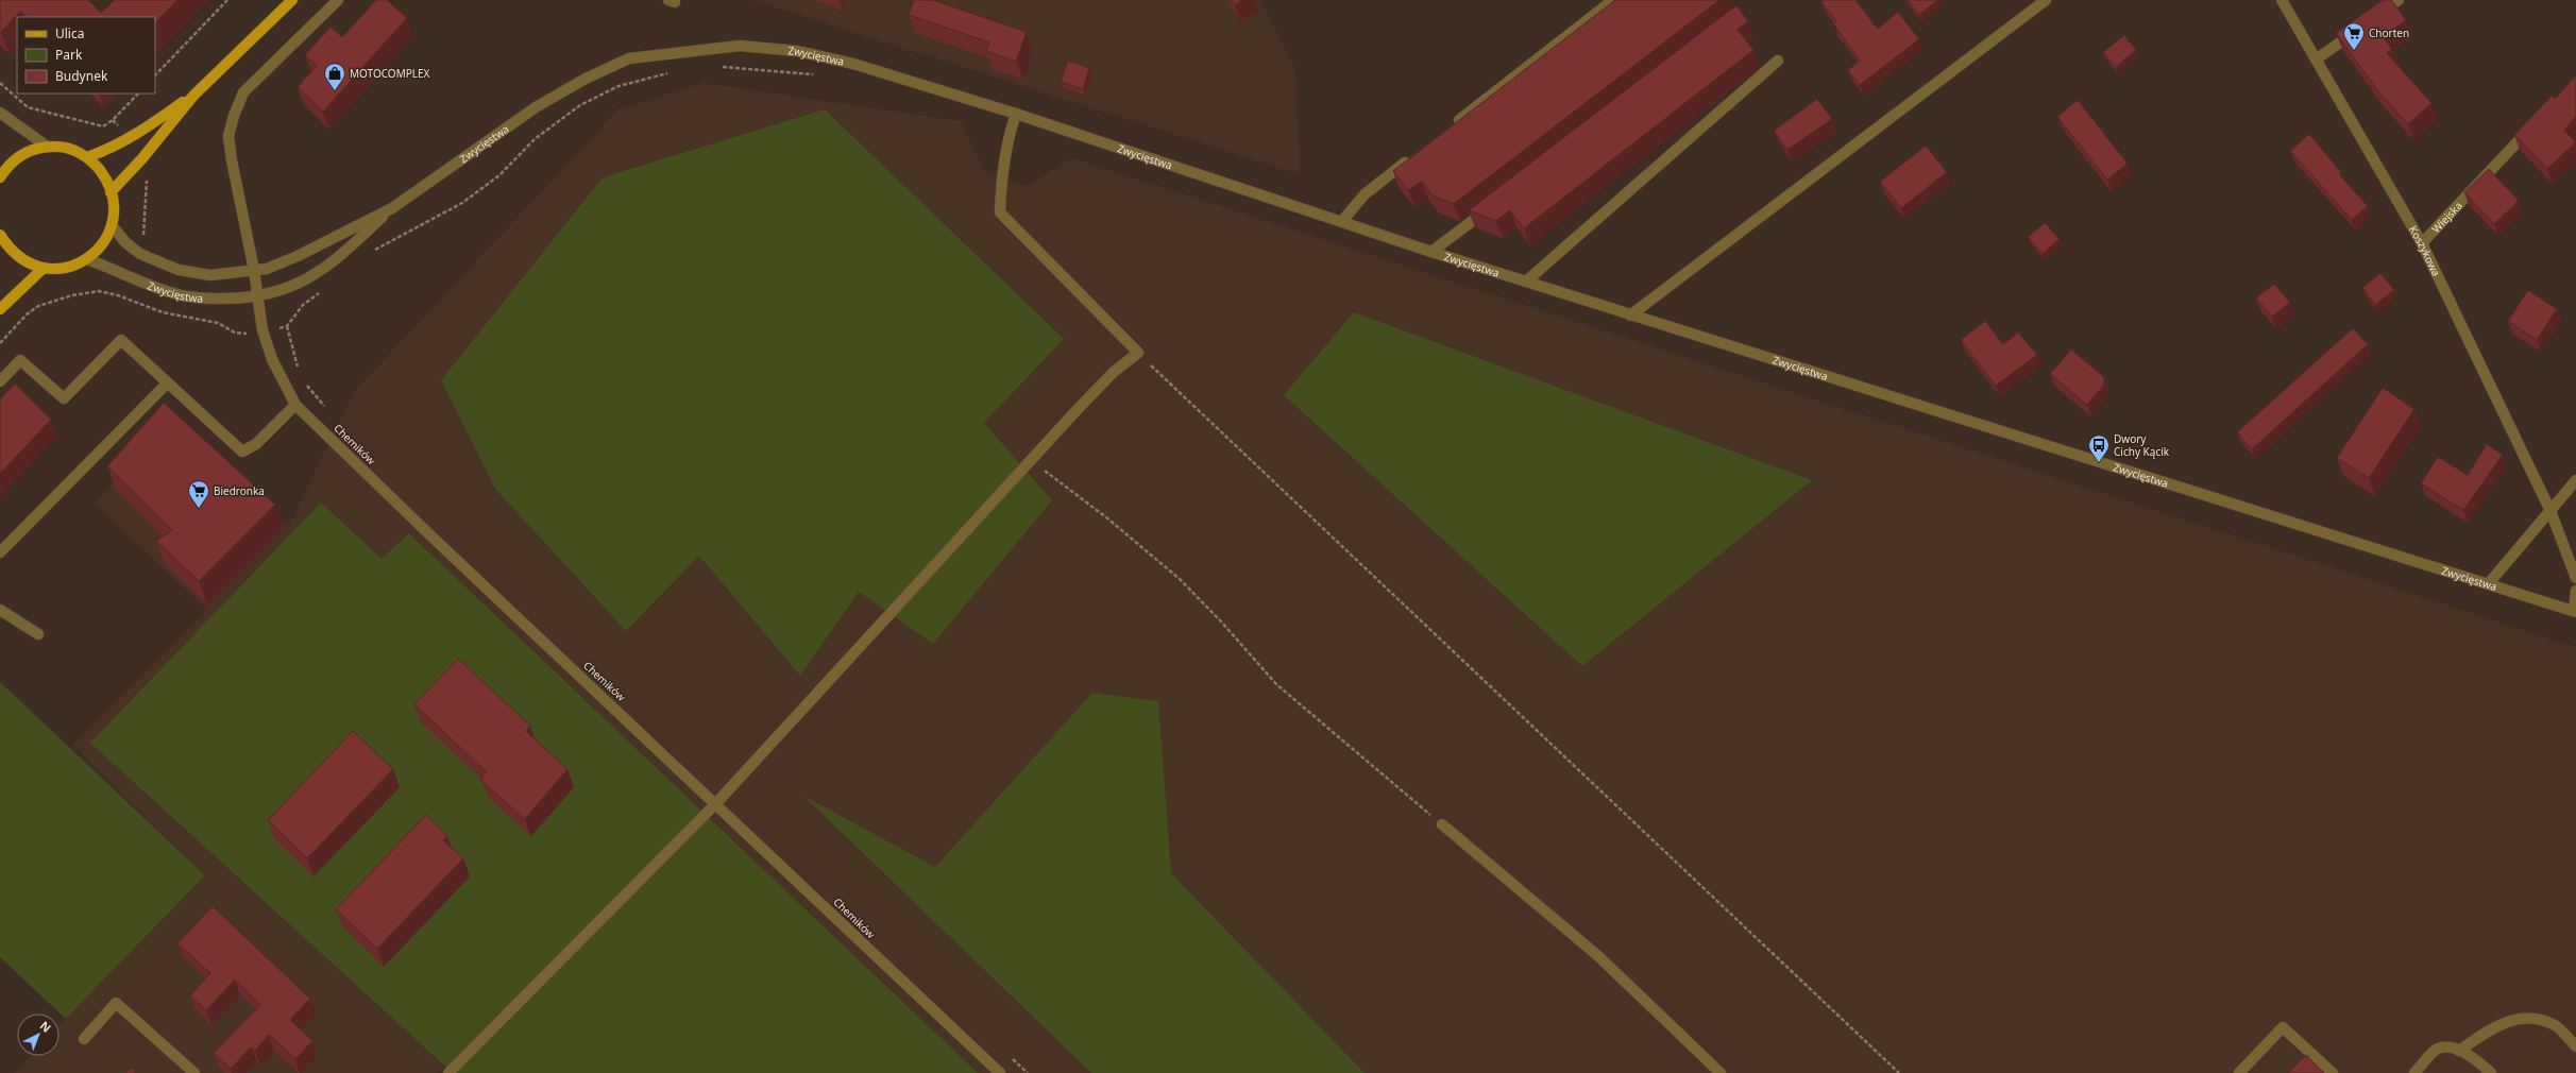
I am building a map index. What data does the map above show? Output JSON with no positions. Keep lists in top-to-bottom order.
{
  "streets": {
    "street": [
      "Zwycięstwa",
      "Wiejska",
      "Koszykowa",
      "Chemików"
    ]
  },
  "crossings": [
    ["Zwycięstwa", "Chemików"],
    ["Wiejska", "Koszykowa"]
  ],
  "places": {
    "supermarket": ["Chorten", "Biedronka"],
    "shop": ["MOTOCOMPLEX"],
    "bus stop": ["Dwory Cichy Kącik"]
  },
  "legend": ["Ulica", "Park", "Budynek"],
  "north": "top right"
}
